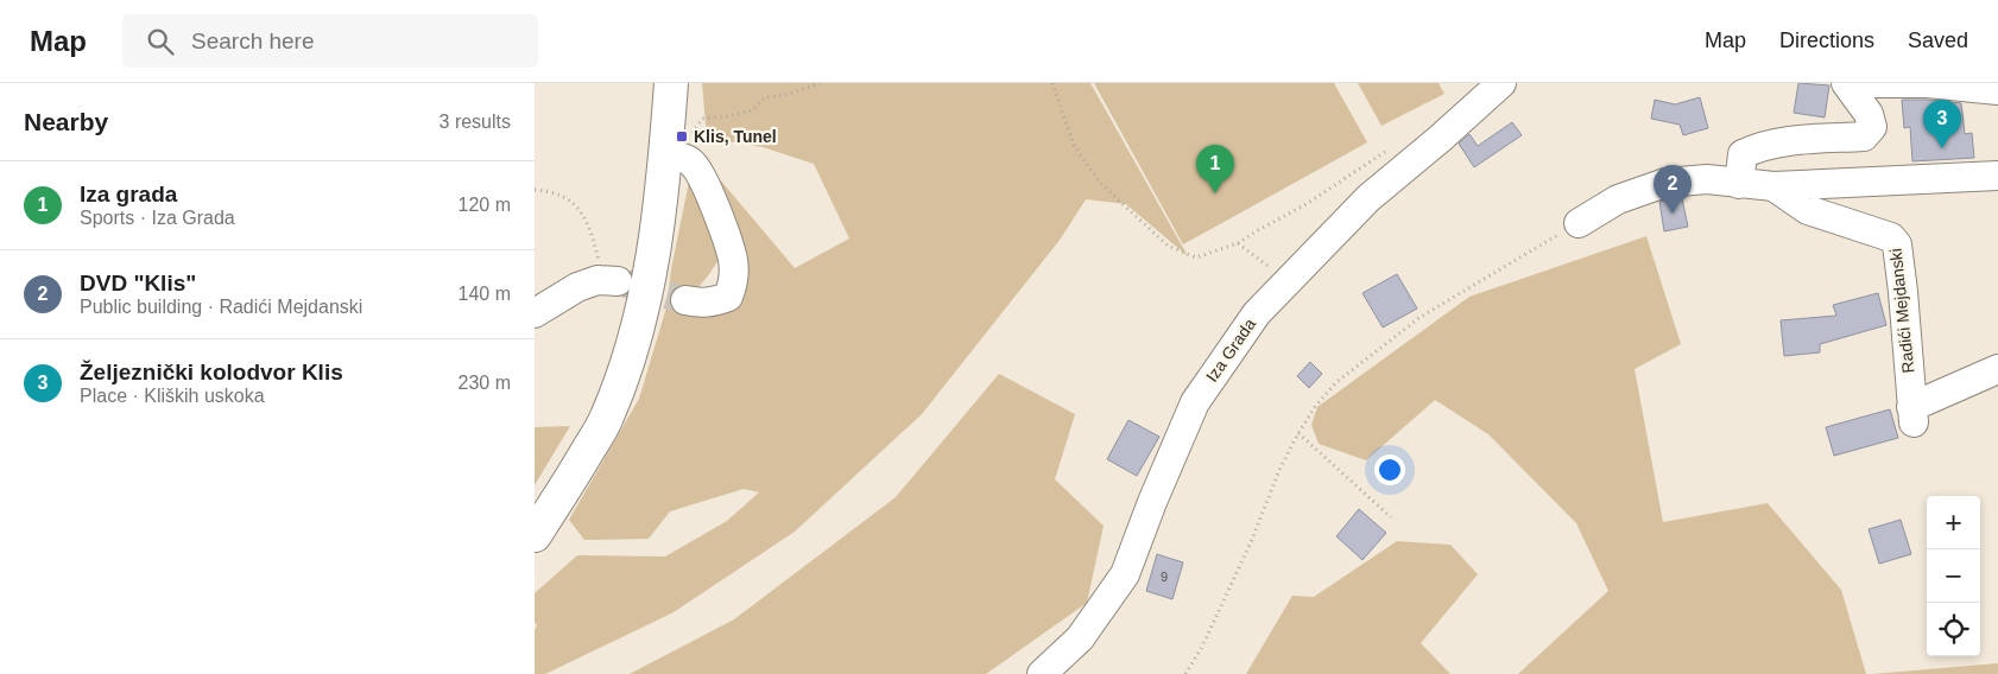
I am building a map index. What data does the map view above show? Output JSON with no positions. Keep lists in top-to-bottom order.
{
  "streets": {
    "street": ["Radići Mejdanski", "Iza Grada"]
  },
  "places": {
    "transit": ["Klis, Tunel"]
  },
  "house_numbers": ["9"],
  "page": {
    "header": "Map",
    "search": "Search here",
    "nav": ["Map", "Directions", "Saved"],
    "heading": ["Nearby", "3 results"],
    "pins": ["3", "1", "2"],
    "list": [
      {
        "mark": "1",
        "name": "Iza grada",
        "note": "Sports · Iza Grada",
        "value": "120 m"
      },
      {
        "mark": "2",
        "name": "DVD \"Klis\"",
        "note": "Public building · Radići Mejdanski",
        "value": "140 m"
      },
      {
        "mark": "3",
        "name": "Željeznički kolodvor Klis",
        "note": "Place · Kliških uskoka",
        "value": "230 m"
      }
    ],
    "map_buttons": ["+", "−"]
  }
}
